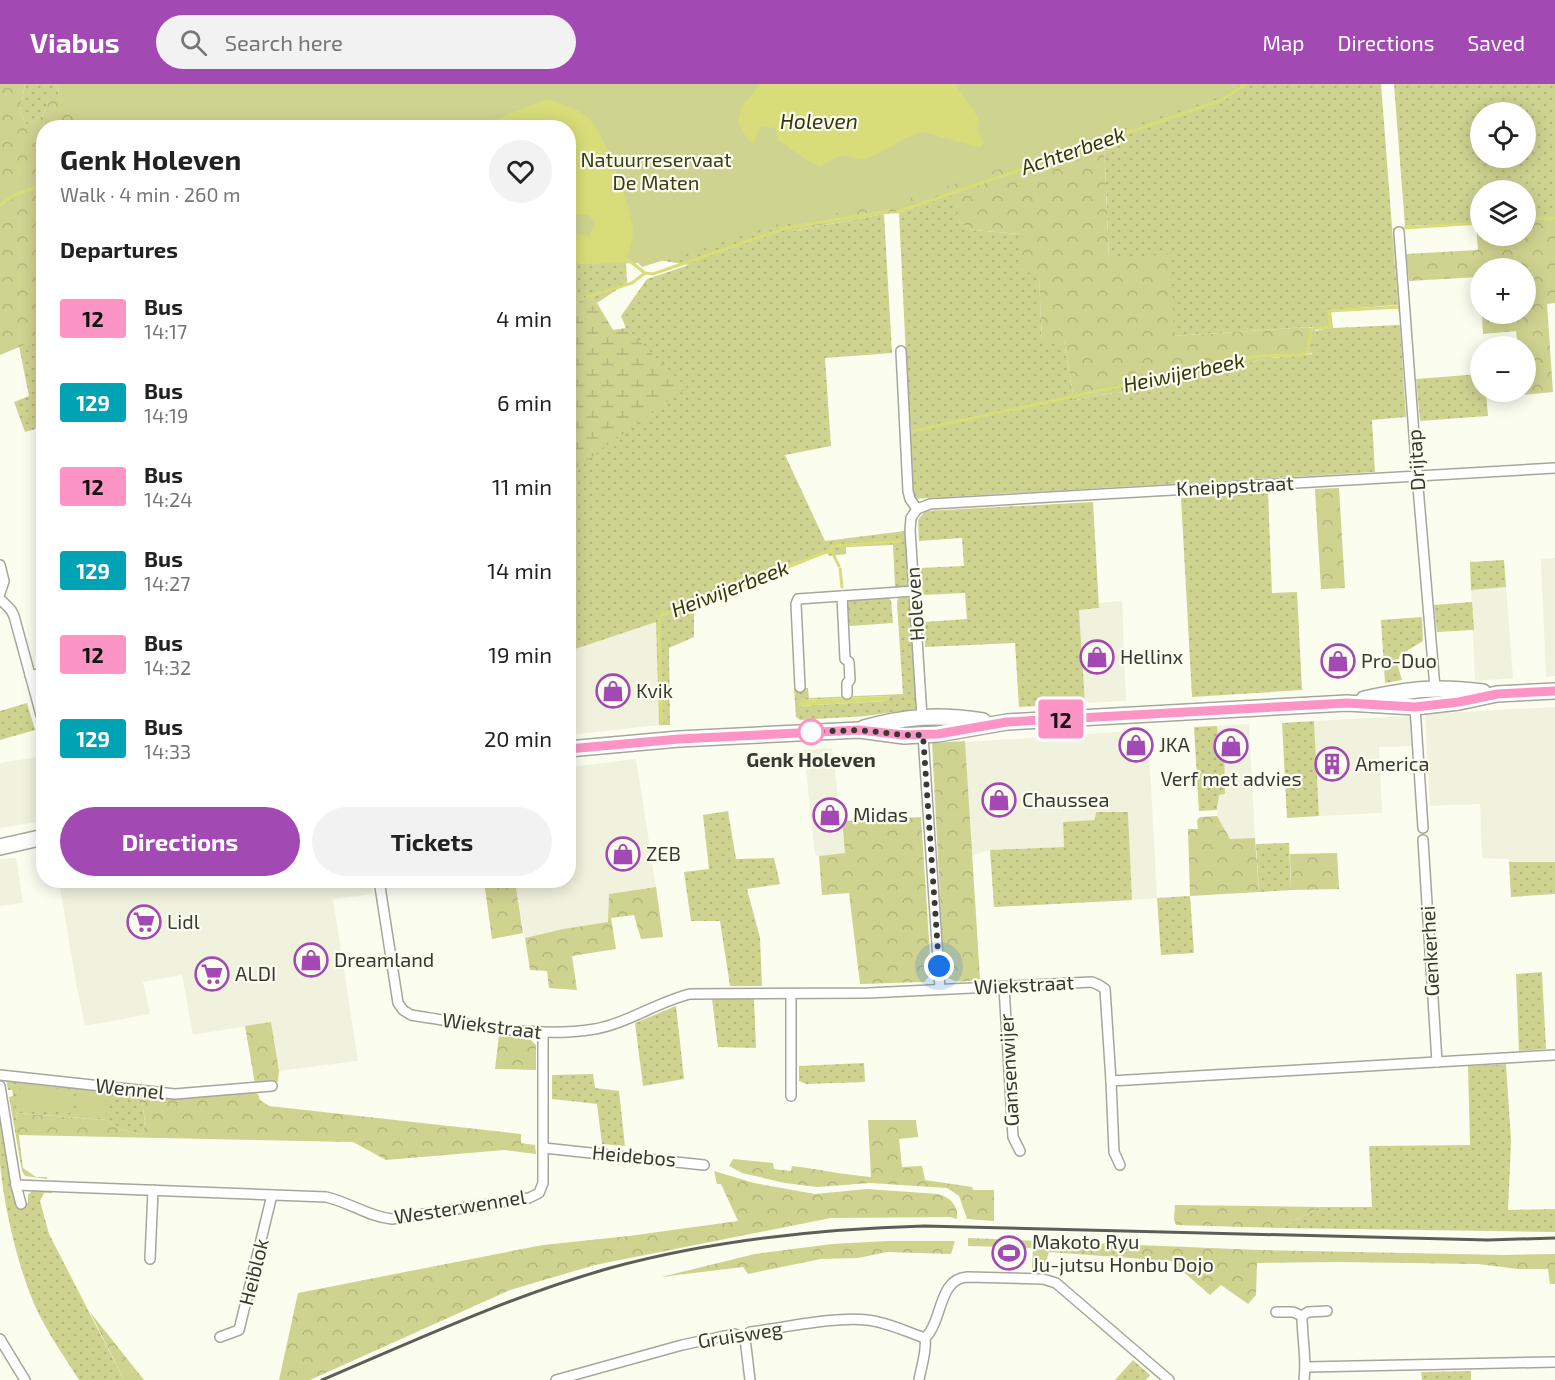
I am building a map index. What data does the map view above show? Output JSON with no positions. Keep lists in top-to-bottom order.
{
  "streets": {
    "street": [
      "Drijtap",
      "Kneippstraat",
      "Holeven",
      "Genkerhei",
      "Wiekstraat",
      "Gansenwijer",
      "Wennel",
      "Heidebos",
      "Westerwennel",
      "Heiblok",
      "Gruisweg"
    ]
  },
  "crossings": [
    ["Drijtap", "Kneippstraat"],
    ["Kneippstraat", "Holeven"],
    ["Wiekstraat", "Gansenwijer"],
    ["Wiekstraat", "Westerwennel"],
    ["Heidebos", "Westerwennel"],
    ["Westerwennel", "Heiblok"]
  ],
  "water": ["Holeven", "Achterbeek", "Heiwijerbeek"],
  "parks": ["Natuurreservaat De Maten"],
  "places": {
    "shop": [
      "Hellinx",
      "Pro-Duo",
      "Kvik",
      "JKA",
      "Verf met advies",
      "Chaussea",
      "Midas",
      "ZEB",
      "Dreamland"
    ],
    "other": ["Genk Holeven"],
    "building": ["America"],
    "supermarket": ["Lidl", "ALDI"],
    "sports": ["Makoto Ryu Ju-jutsu Honbu Dojo"]
  },
  "lines": ["bus line 12"],
  "page": {
    "header": "Viabus",
    "search": "Search here",
    "nav": ["Map", "Directions", "Saved"],
    "on_map": "12",
    "map_buttons": ["+", "−"],
    "heading": [
      ["Genk Holeven", "Walk · 4 min · 260 m"],
      "Departures"
    ],
    "list": [
      {
        "mark": "12",
        "name": "Bus",
        "note": "14:17",
        "value": "4 min"
      },
      {
        "mark": "129",
        "name": "Bus",
        "note": "14:19",
        "value": "6 min"
      },
      {
        "mark": "12",
        "name": "Bus",
        "note": "14:24",
        "value": "11 min"
      },
      {
        "mark": "129",
        "name": "Bus",
        "note": "14:27",
        "value": "14 min"
      },
      {
        "mark": "12",
        "name": "Bus",
        "note": "14:32",
        "value": "19 min"
      },
      {
        "mark": "129",
        "name": "Bus",
        "note": "14:33",
        "value": "20 min"
      }
    ],
    "buttons": ["Directions", "Tickets"]
  }
}
